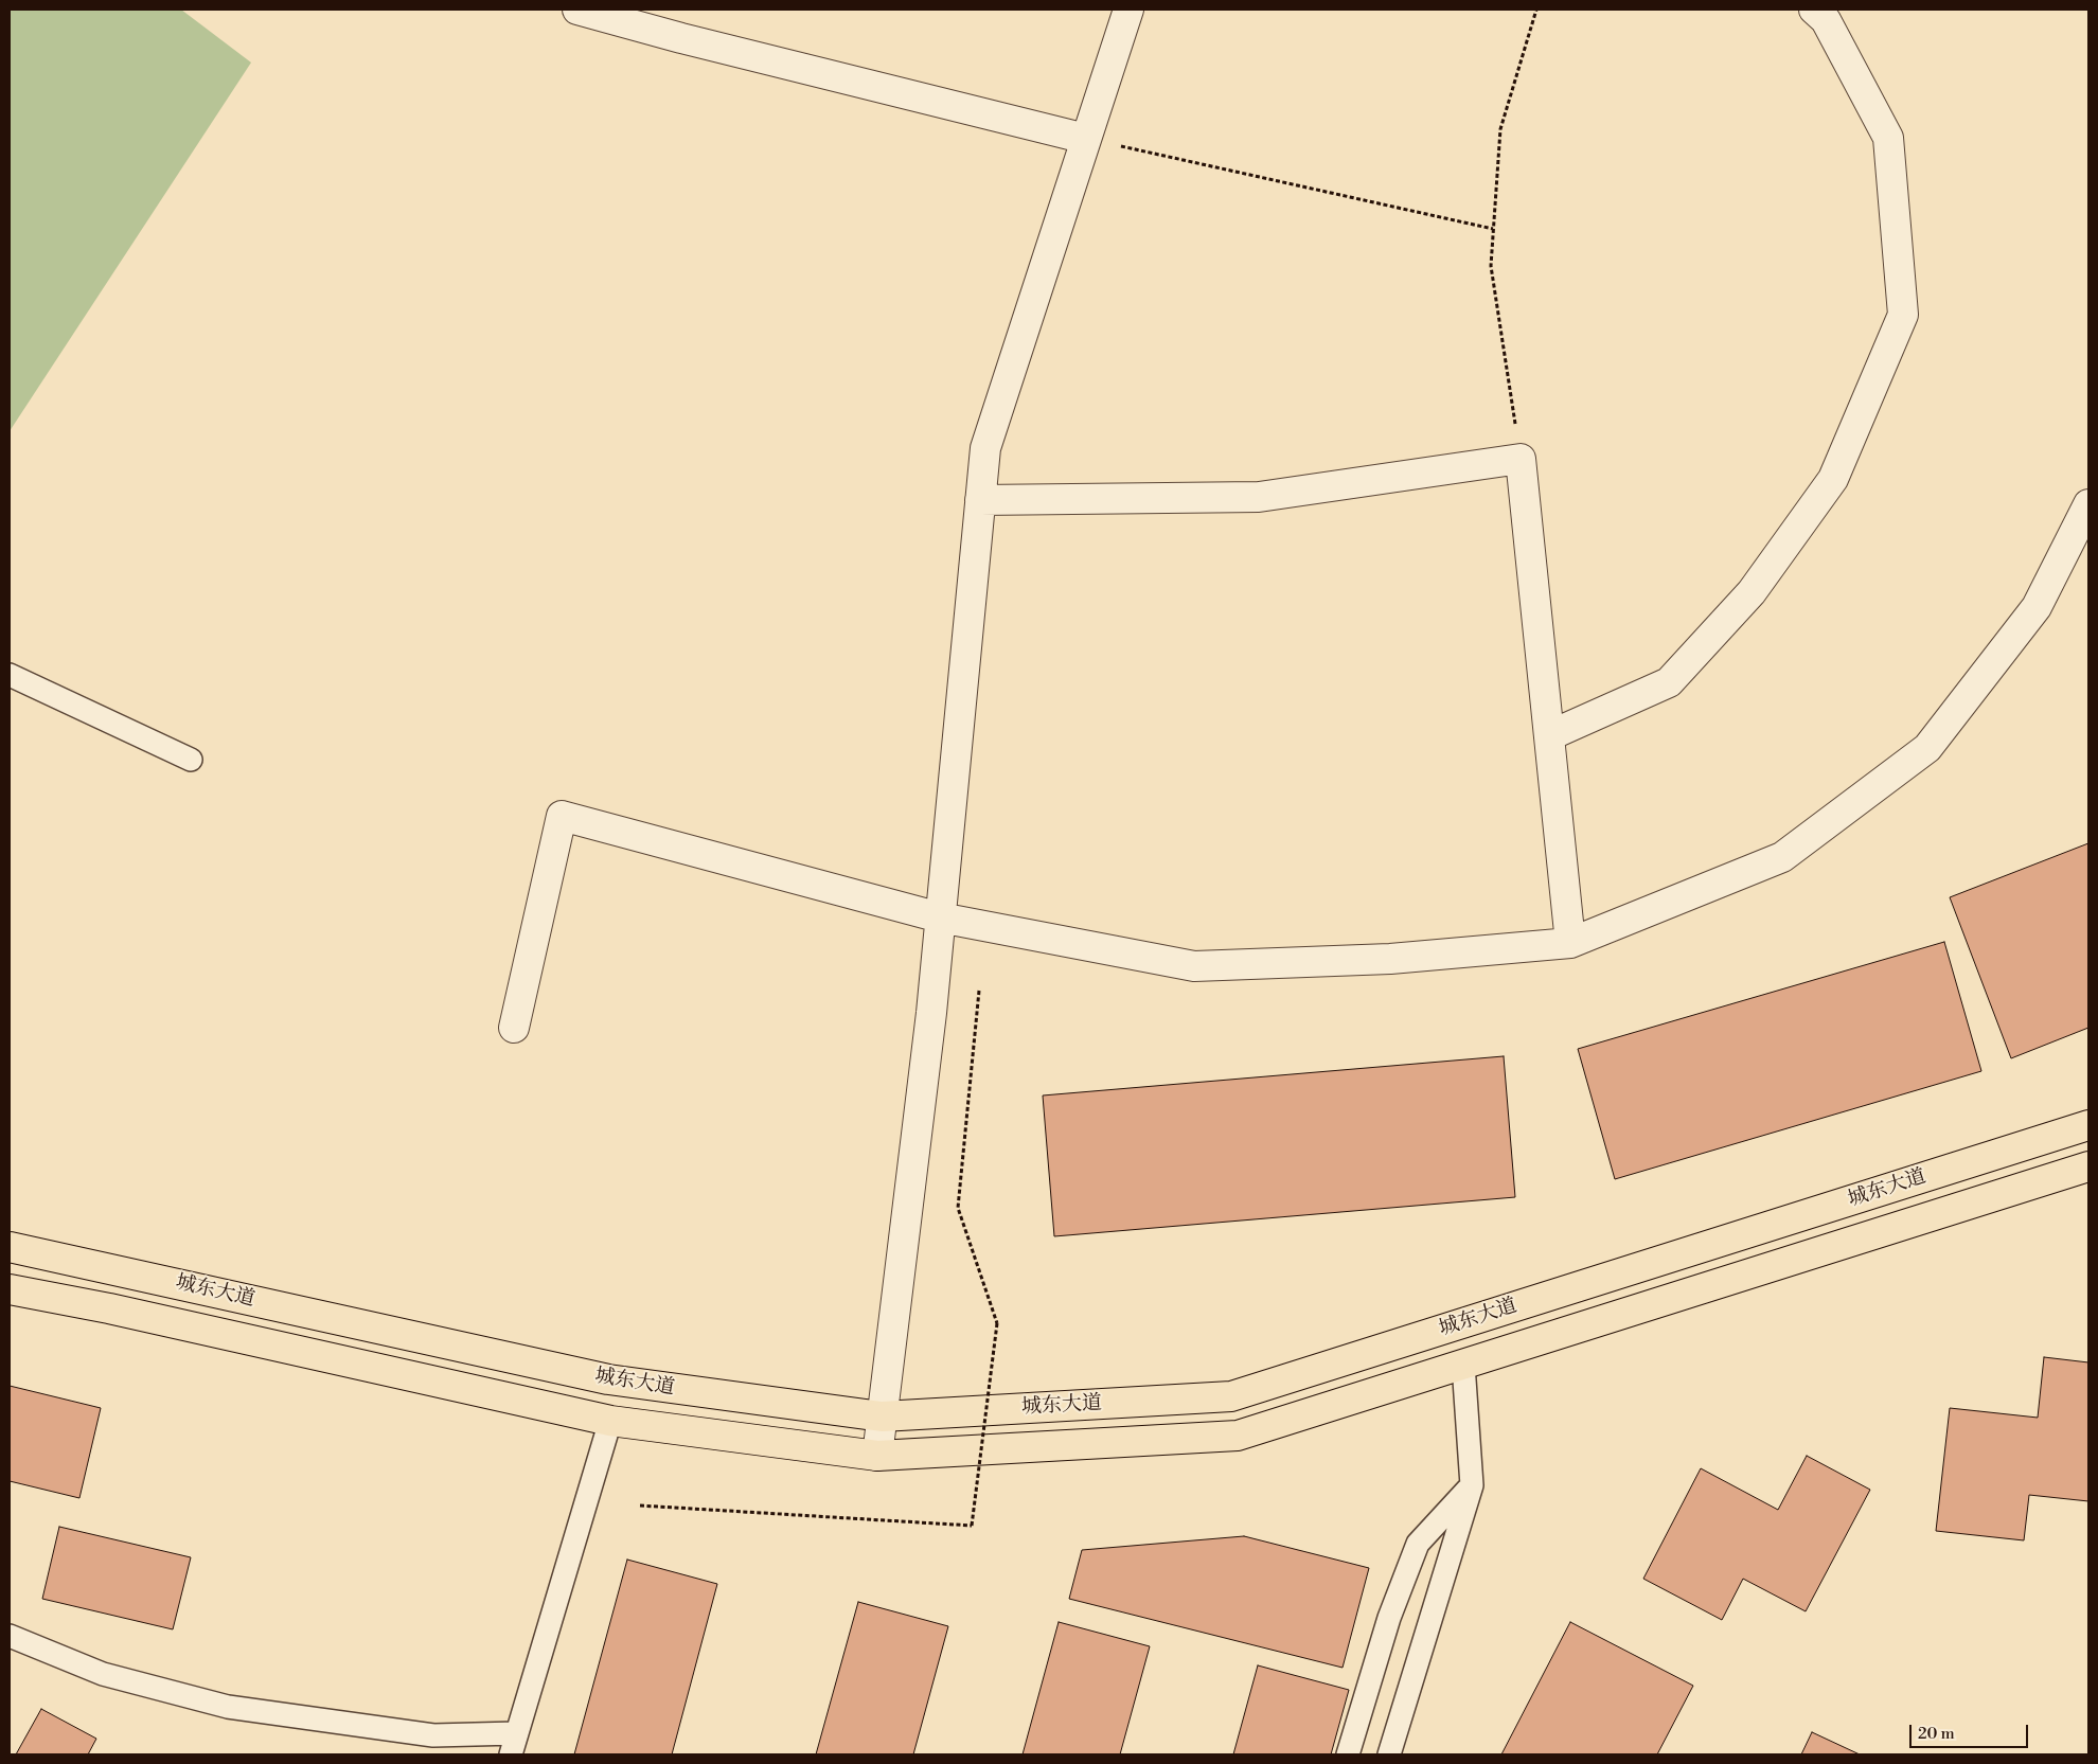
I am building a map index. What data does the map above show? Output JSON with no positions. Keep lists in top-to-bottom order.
{
  "streets": {
    "main road": ["城东大道"]
  },
  "scale_bar": "20 m"
}
